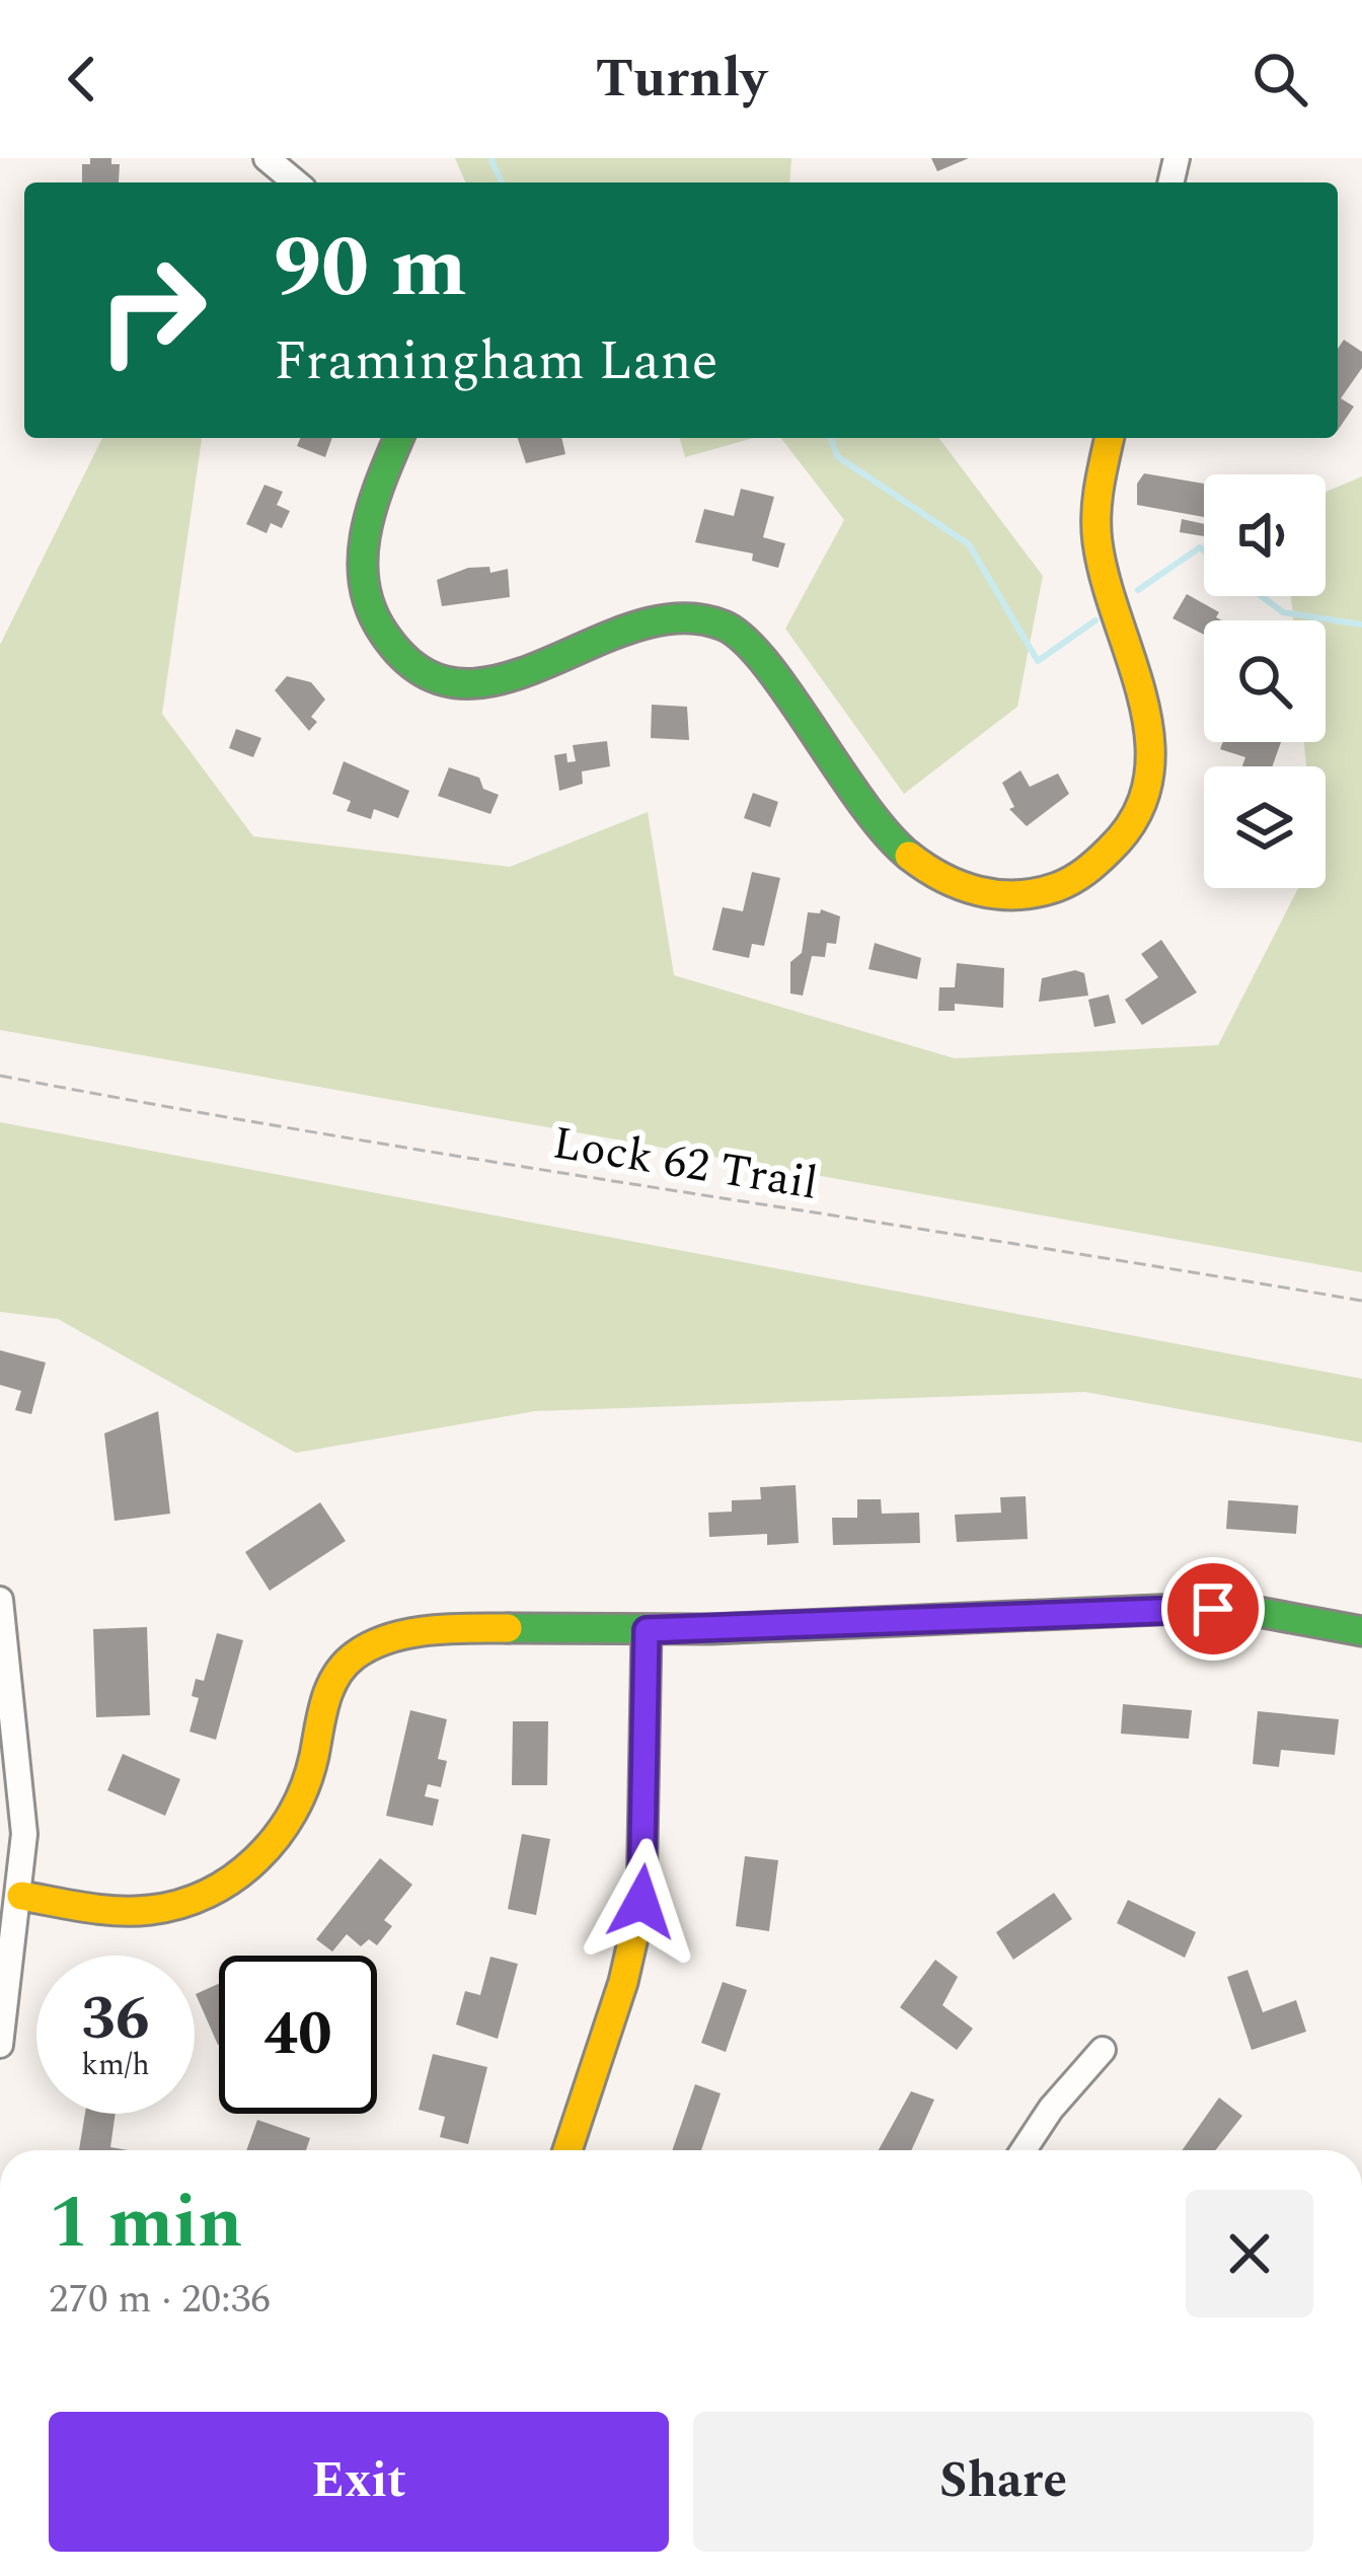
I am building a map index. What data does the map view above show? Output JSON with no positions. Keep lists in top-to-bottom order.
{
  "streets": {
    "path": ["Lock 62 Trail"]
  },
  "page": {
    "header": "Turnly",
    "turn": ["90 m", "Framingham Lane"],
    "speed": "36 km/h",
    "limit": "40",
    "heading": ["1 min", "270 m · 20:36"],
    "buttons": ["Exit", "Share"]
  }
}
